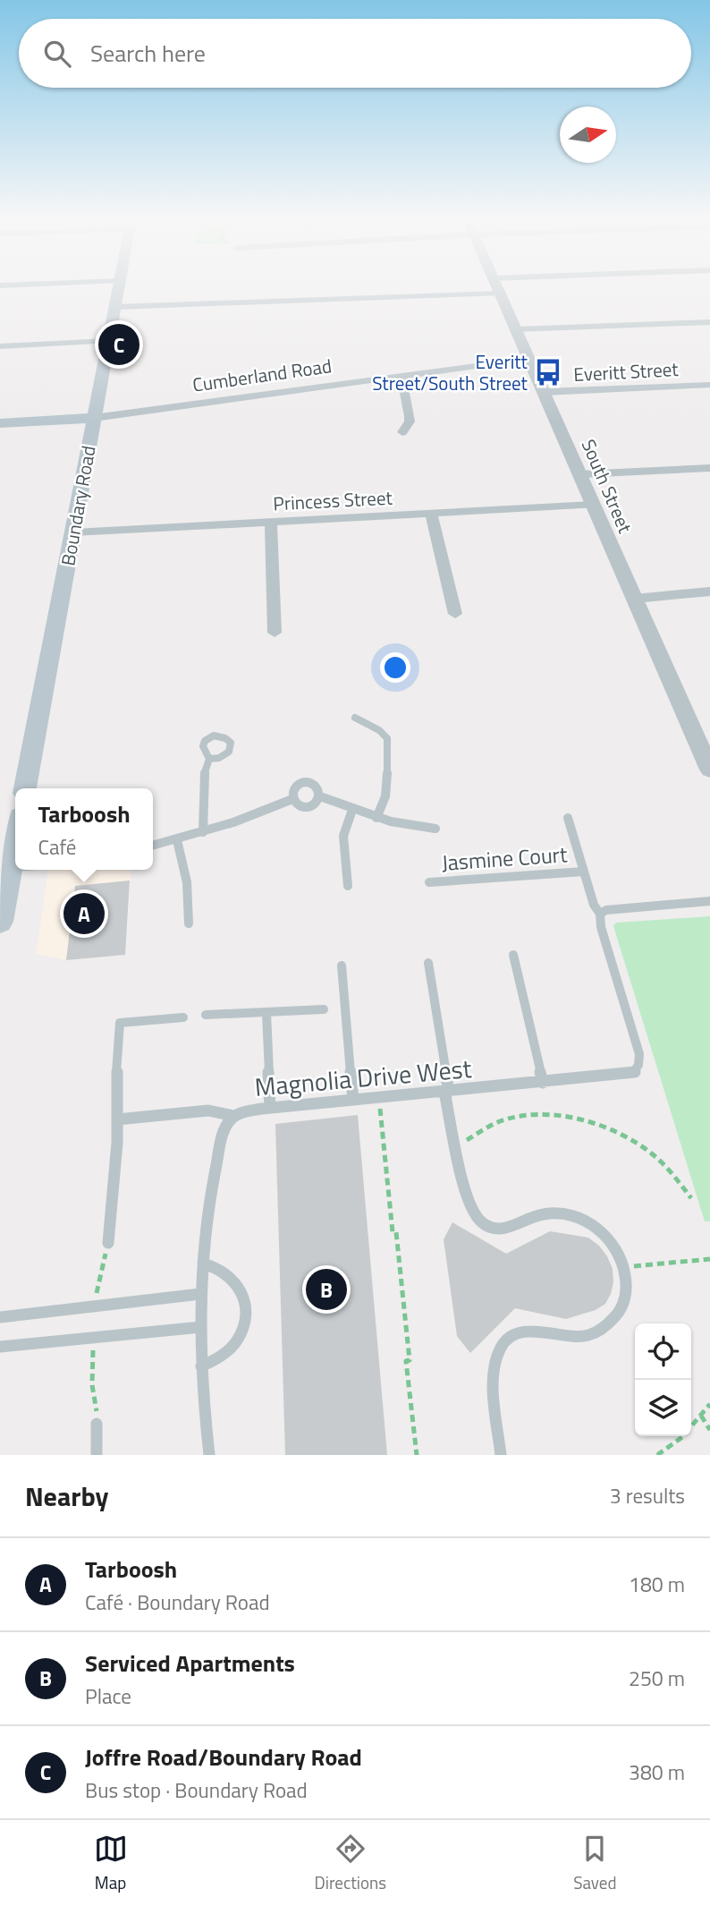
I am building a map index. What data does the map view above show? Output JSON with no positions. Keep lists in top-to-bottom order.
{
  "streets": {
    "main road": ["Cumberland Road", "Boundary Road"],
    "street": ["Everitt Street", "South Street", "Princess Street"],
    "lane": ["Jasmine Court", "Magnolia Drive West"]
  },
  "crossings": [
    ["Everitt Street", "South Street"],
    ["Cumberland Road", "South Street"],
    ["Cumberland Road", "Boundary Road"],
    ["South Street", "Princess Street"],
    ["Princess Street", "Boundary Road"],
    ["Jasmine Court", "Magnolia Drive West"]
  ],
  "places": {
    "bus stop": ["Everitt Street/South Street"]
  },
  "north": "right",
  "page": {
    "search": "Search here",
    "pins": ["C", "A", "B"],
    "popup": ["Tarboosh", "Café"],
    "heading": ["Nearby", "3 results"],
    "list": [
      {
        "mark": "A",
        "name": "Tarboosh",
        "note": "Café · Boundary Road",
        "value": "180 m"
      },
      {
        "mark": "B",
        "name": "Serviced Apartments",
        "note": "Place",
        "value": "250 m"
      },
      {
        "mark": "C",
        "name": "Joffre Road/Boundary Road",
        "note": "Bus stop · Boundary Road",
        "value": "380 m"
      }
    ],
    "nav": ["Map", "Directions", "Saved"]
  }
}
